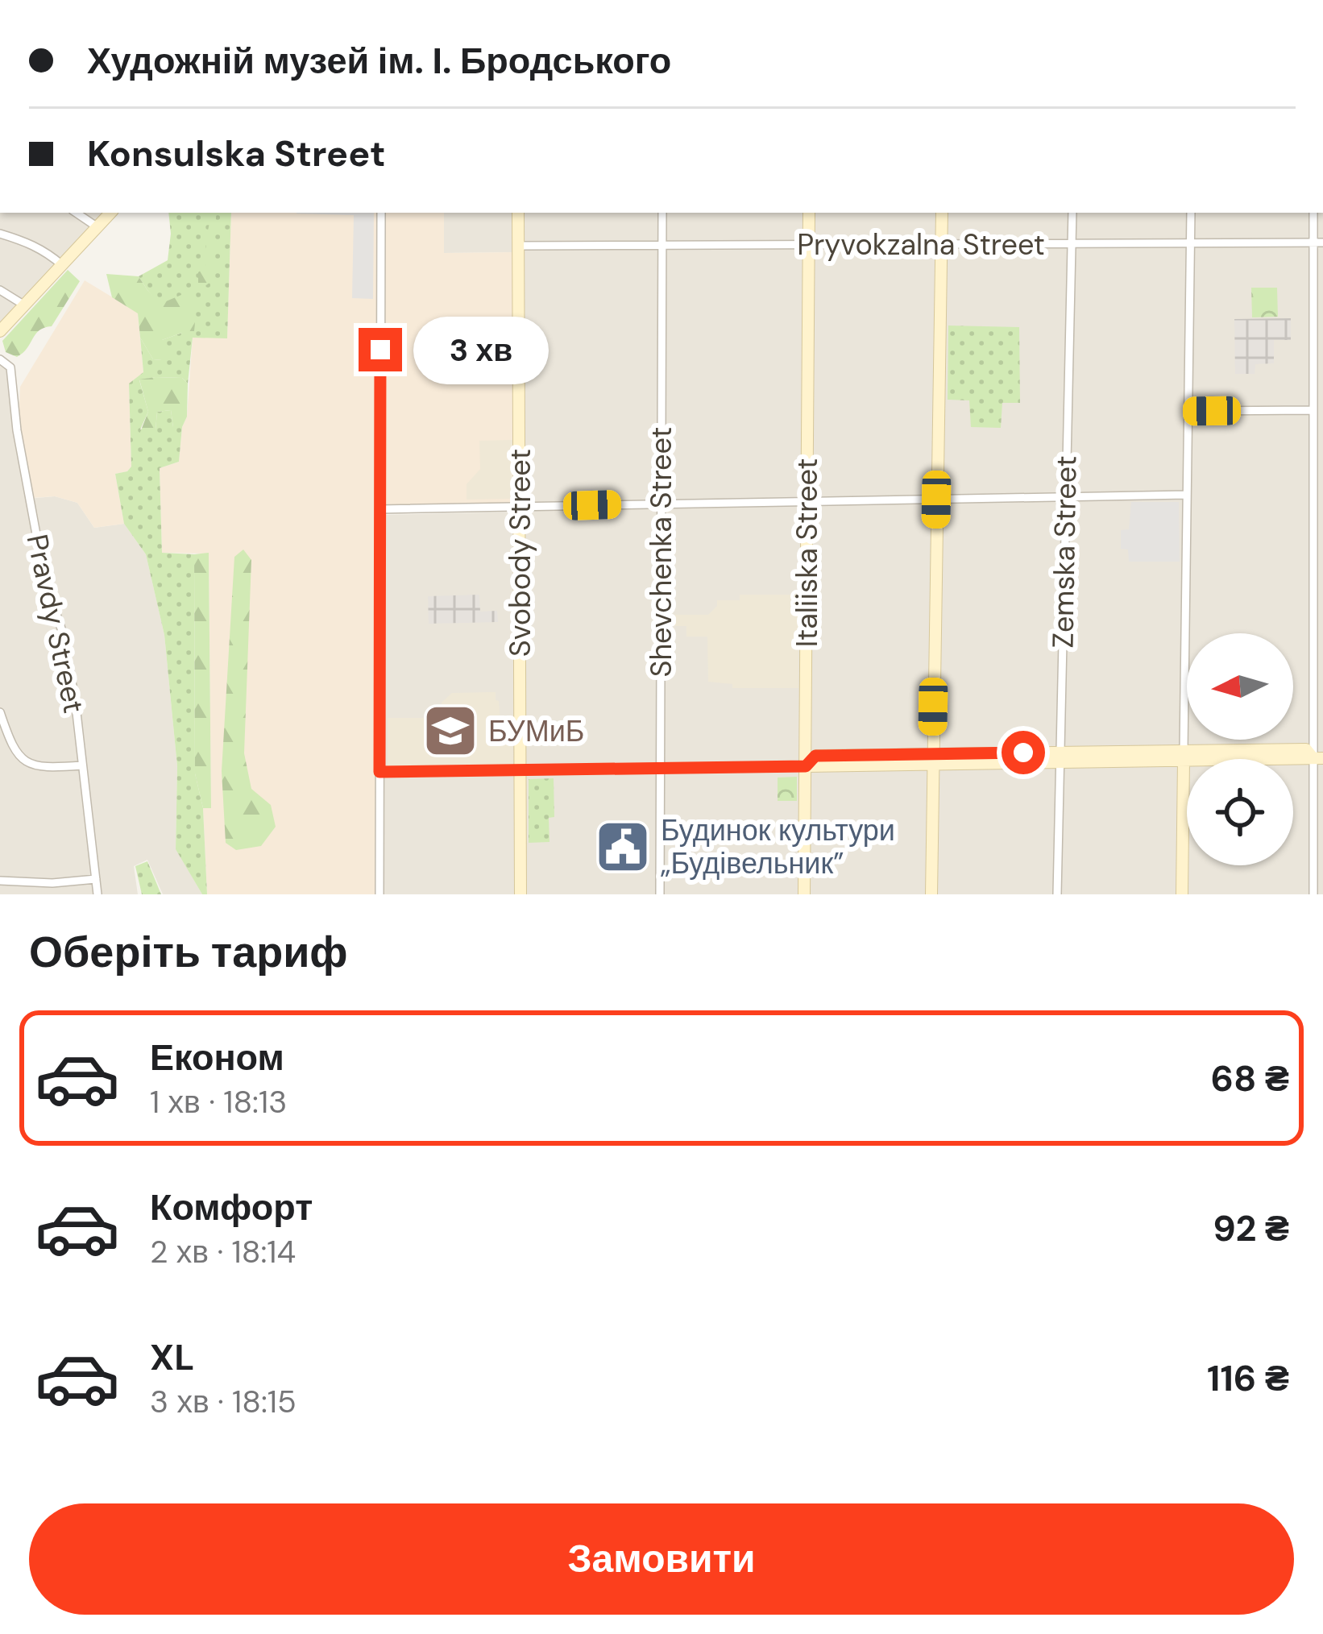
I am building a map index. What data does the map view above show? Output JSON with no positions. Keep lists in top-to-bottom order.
{
  "streets": {
    "main road": ["Svobody Street", "Italiiska Street"],
    "street": [
      "Pryvokzalna Street",
      "Shevchenka Street",
      "Zemska Street",
      "Pravdy Street"
    ]
  },
  "crossings": [
    ["Pryvokzalna Street", "Shevchenka Street"],
    ["Pryvokzalna Street", "Zemska Street"],
    ["Pryvokzalna Street", "Svobody Street"],
    ["Pryvokzalna Street", "Italiiska Street"]
  ],
  "places": {
    "school or university": ["БУМиБ"],
    "public building": ["Будинок культури „Будівельник”"]
  },
  "north": "left",
  "page": {
    "banner": ["Художній музей ім. І. Бродського", "Konsulska Street"],
    "bubble": "3 хв",
    "heading": "Оберіть тариф",
    "list": [
      {
        "name": "Економ",
        "note": "1 хв · 18:13",
        "value": "68 ₴"
      },
      {
        "name": "Комфорт",
        "note": "2 хв · 18:14",
        "value": "92 ₴"
      },
      {
        "name": "XL",
        "note": "3 хв · 18:15",
        "value": "116 ₴"
      }
    ],
    "buttons": "Замовити"
  }
}
